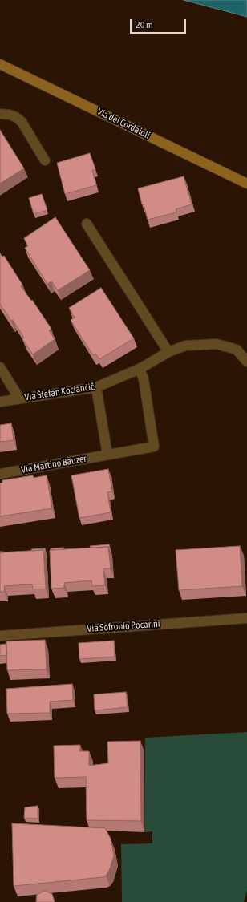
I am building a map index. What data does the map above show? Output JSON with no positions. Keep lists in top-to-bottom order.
{
  "streets": {
    "street": [
      "Via dei Cordaioli",
      "Via Štefan Kociančič",
      "Via Martino Bauzer",
      "Via Sofronio Pocarini"
    ]
  },
  "crossings": [
    ["Via Štefan Kociančič", "Via Martino Bauzer"]
  ],
  "scale_bar": "20 m"
}
